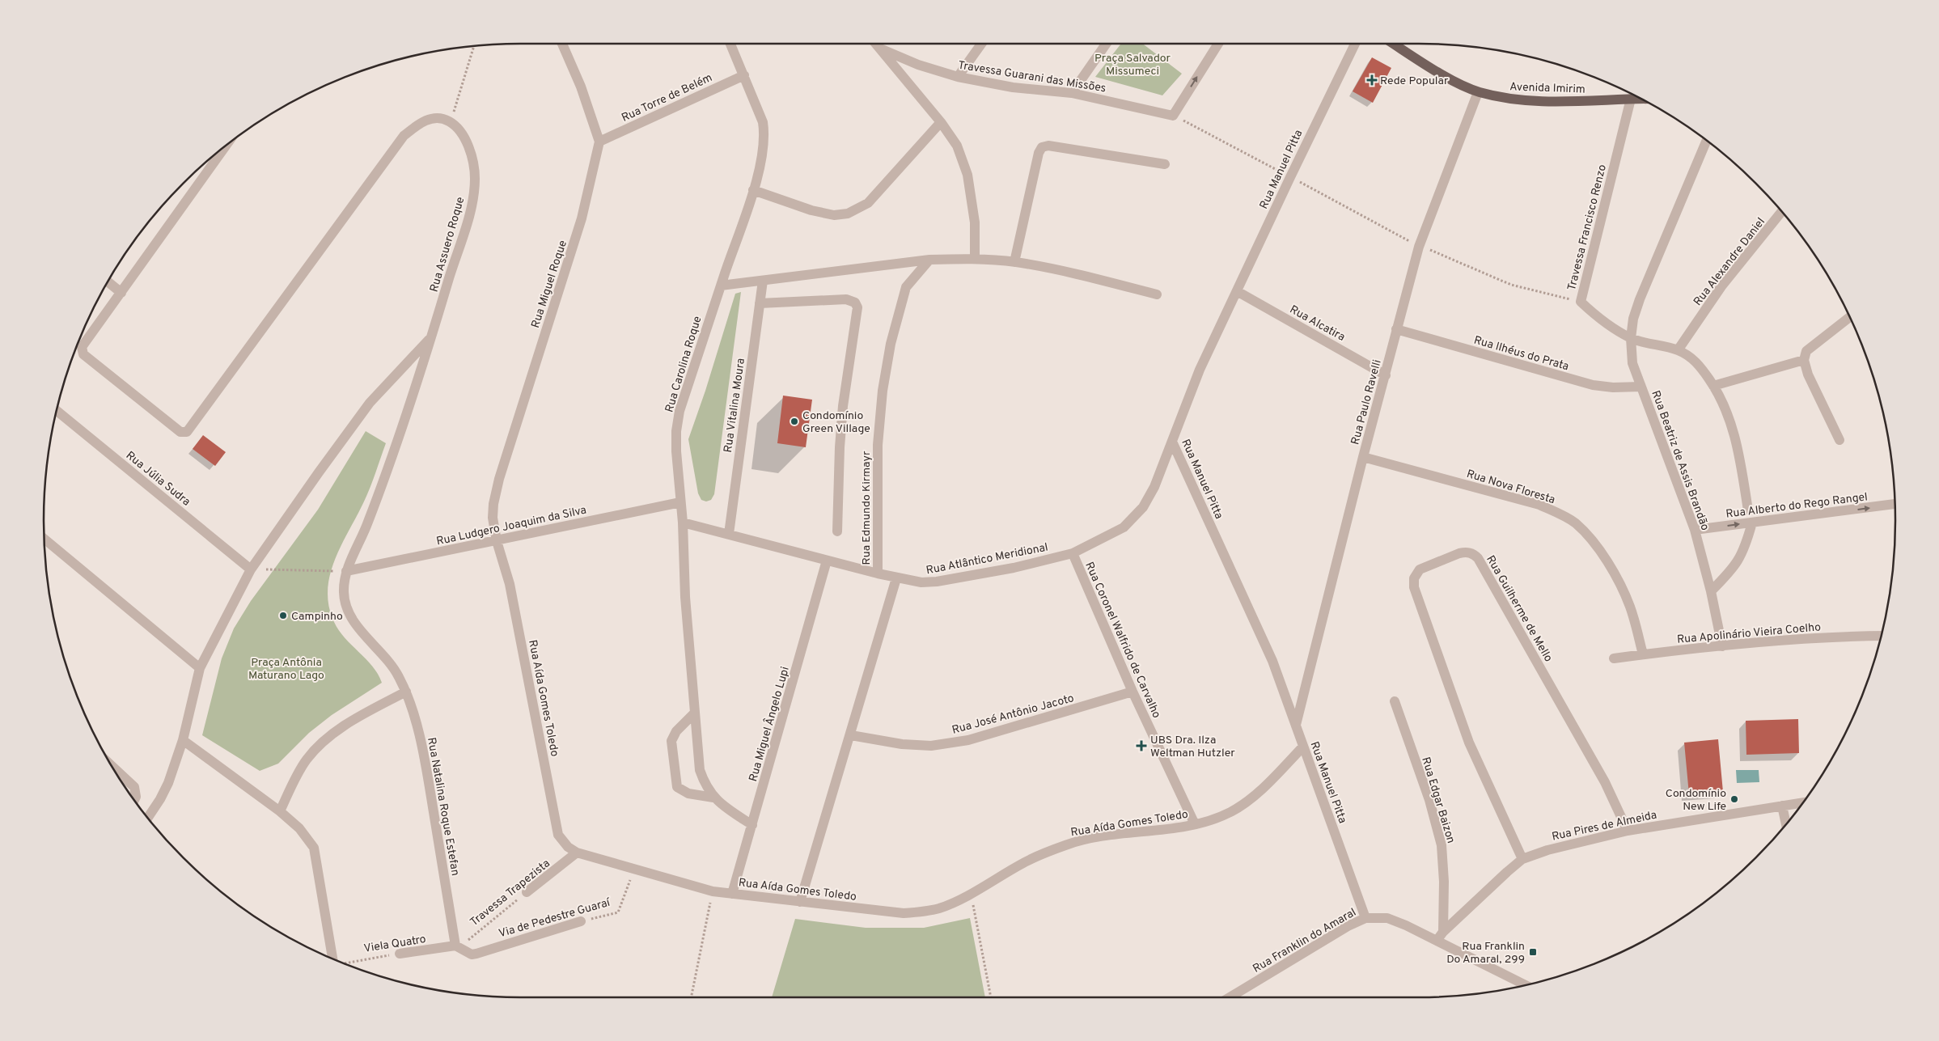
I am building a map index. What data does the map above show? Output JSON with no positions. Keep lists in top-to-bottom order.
{
  "streets": {
    "main road": ["Avenida Imirim"],
    "street": [
      "Travessa Guarani das Missões",
      "Rua Torre de Belém",
      "Rua Manuel Pitta",
      "Travessa Francisco Renzo",
      "Rua Assuero Roque",
      "Rua Alexandre Daniel",
      "Rua Miguel Roque",
      "Rua Alcatira",
      "Rua Ilhéus do Prata",
      "Rua Carolina Roque",
      "Rua Paulo Ravelli",
      "Rua Vitalina Moura",
      "Rua Beatriz de Assis Brandão",
      "Rua Júlia Sudra",
      "Rua Nova Floresta",
      "Rua Alberto do Rego Rangel",
      "Rua Edmundo Kirmayr",
      "Rua Ludgero Joaquim da Silva",
      "Rua Atlântico Meridional",
      "Rua Guilherme de Mello",
      "Rua Apolinário Vieira Coelho",
      "Rua Coronel Walfrido de Carvalho",
      "Rua Aída Gomes Toledo",
      "Rua José Antônio Jacoto",
      "Rua Miguel Ângelo Lupi",
      "Rua Edgar Baizon",
      "Rua Natalina Roque Estefan",
      "Rua Pires de Almeida",
      "Travessa Trapezista",
      "Via de Pedestre Guaraí",
      "Rua Franklin do Amaral",
      "Viela Quatro"
    ]
  },
  "crossings": [
    ["Avenida Imirim", "Travessa Francisco Renzo"],
    ["Avenida Imirim", "Rua Paulo Ravelli"],
    ["Rua Torre de Belém", "Rua Miguel Roque"],
    ["Rua Torre de Belém", "Rua Carolina Roque"],
    ["Rua Manuel Pitta", "Rua Alcatira"],
    ["Rua Manuel Pitta", "Rua Paulo Ravelli"],
    ["Rua Manuel Pitta", "Rua Atlântico Meridional"],
    ["Rua Manuel Pitta", "Rua Aída Gomes Toledo"],
    ["Rua Manuel Pitta", "Rua Franklin do Amaral"],
    ["Travessa Francisco Renzo", "Rua Alexandre Daniel"],
    ["Travessa Francisco Renzo", "Rua Beatriz de Assis Brandão"],
    ["Rua Assuero Roque", "Rua Ludgero Joaquim da Silva"],
    ["Rua Assuero Roque", "Rua Natalina Roque Estefan"],
    ["Rua Miguel Roque", "Rua Ludgero Joaquim da Silva"],
    ["Rua Miguel Roque", "Rua Aída Gomes Toledo"],
    ["Rua Alcatira", "Rua Paulo Ravelli"],
    ["Rua Ilhéus do Prata", "Rua Paulo Ravelli"],
    ["Rua Ilhéus do Prata", "Rua Beatriz de Assis Brandão"],
    ["Rua Carolina Roque", "Rua Ludgero Joaquim da Silva"],
    ["Rua Carolina Roque", "Rua Atlântico Meridional"],
    ["Rua Carolina Roque", "Rua Miguel Ângelo Lupi"],
    ["Rua Paulo Ravelli", "Rua Nova Floresta"],
    ["Rua Vitalina Moura", "Rua Atlântico Meridional"],
    ["Rua Beatriz de Assis Brandão", "Rua Alberto do Rego Rangel"],
    ["Rua Beatriz de Assis Brandão", "Rua Apolinário Vieira Coelho"],
    ["Rua Nova Floresta", "Rua Apolinário Vieira Coelho"],
    ["Rua Edmundo Kirmayr", "Rua Atlântico Meridional"],
    ["Rua Ludgero Joaquim da Silva", "Rua Aída Gomes Toledo"],
    ["Rua Ludgero Joaquim da Silva", "Rua Natalina Roque Estefan"],
    ["Rua Atlântico Meridional", "Rua Coronel Walfrido de Carvalho"],
    ["Rua Atlântico Meridional", "Rua Miguel Ângelo Lupi"],
    ["Rua Guilherme de Mello", "Rua Pires de Almeida"],
    ["Rua Coronel Walfrido de Carvalho", "Rua Aída Gomes Toledo"],
    ["Rua Coronel Walfrido de Carvalho", "Rua José Antônio Jacoto"],
    ["Rua Aída Gomes Toledo", "Rua Miguel Ângelo Lupi"],
    ["Rua Aída Gomes Toledo", "Travessa Trapezista"],
    ["Rua Aída Gomes Toledo", "Via de Pedestre Guaraí"],
    ["Rua Edgar Baizon", "Rua Pires de Almeida"],
    ["Rua Natalina Roque Estefan", "Travessa Trapezista"],
    ["Rua Natalina Roque Estefan", "Via de Pedestre Guaraí"],
    ["Rua Natalina Roque Estefan", "Viela Quatro"],
    ["Rua Pires de Almeida", "Rua Franklin do Amaral"],
    ["Travessa Trapezista", "Via de Pedestre Guaraí"],
    ["Travessa Trapezista", "Viela Quatro"],
    ["Via de Pedestre Guaraí", "Viela Quatro"]
  ],
  "one_way": ["Rua Alberto do Rego Rangel"],
  "parks": ["Praça Salvador Missumeci", "Praça Antônia Maturano Lago"],
  "places": {
    "health": ["Rede Popular", "UBS Dra. Ilza Weltman Hutzler"],
    "other": ["Condomínio Green Village", "Campinho", "Condomínio New Life"],
    "transit": ["Rua Franklin Do Amaral, 299"]
  }
}
